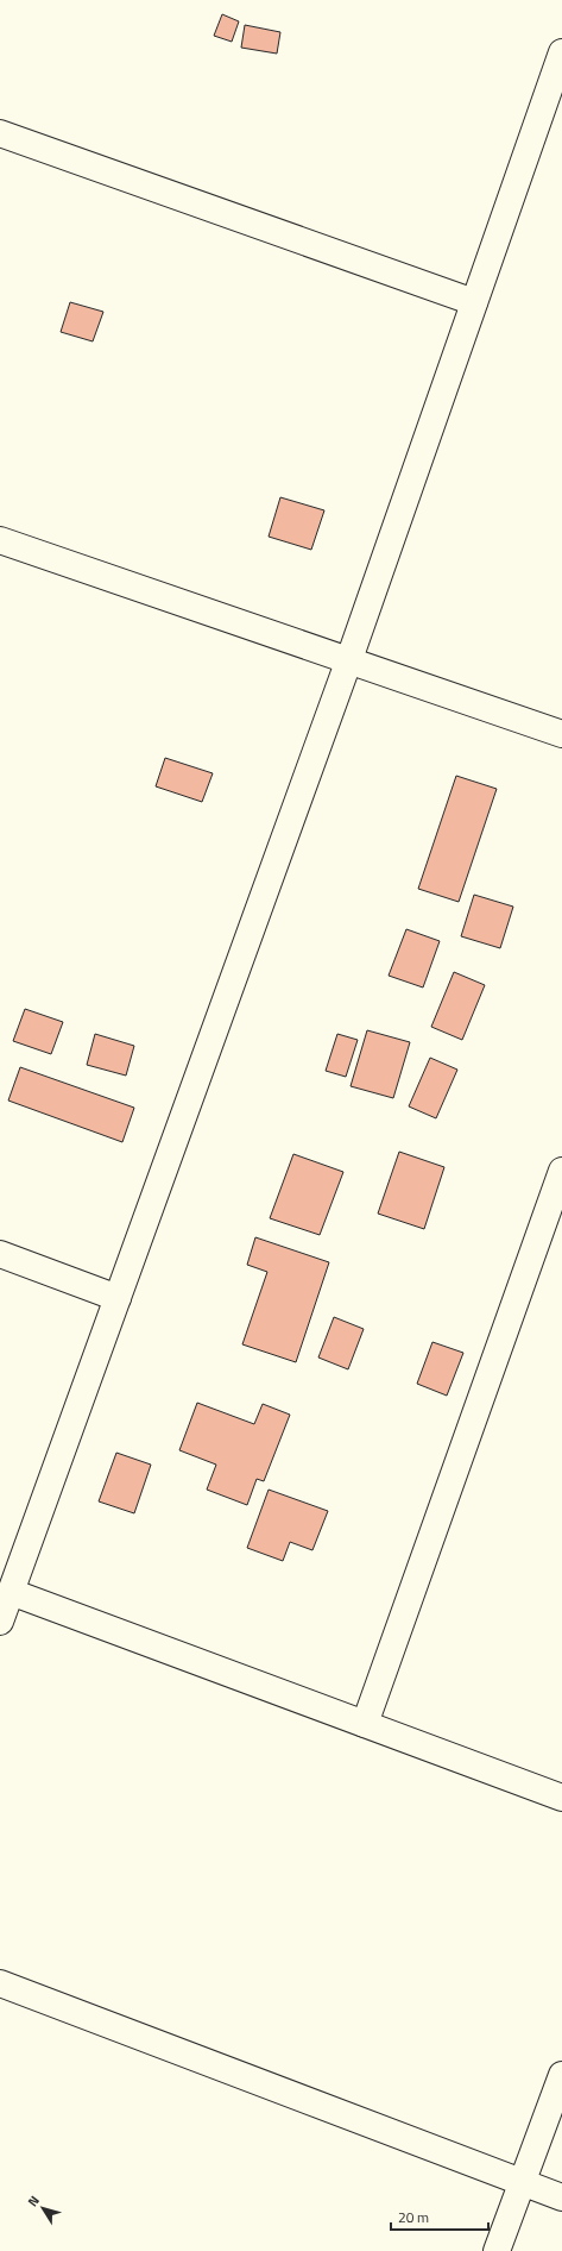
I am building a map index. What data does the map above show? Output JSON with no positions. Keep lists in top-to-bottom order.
{
  "scale_bar": "20 m",
  "north": "top left"
}
